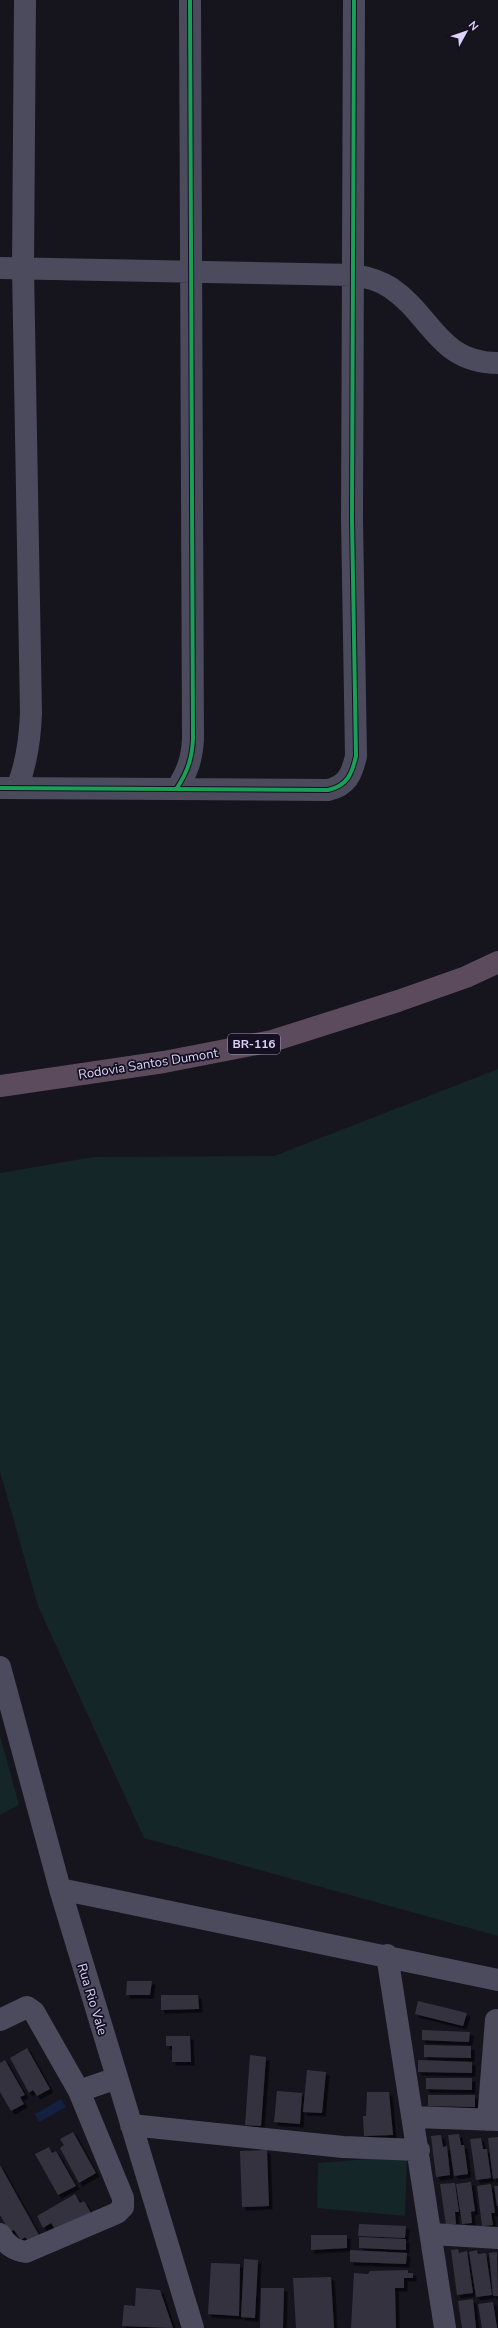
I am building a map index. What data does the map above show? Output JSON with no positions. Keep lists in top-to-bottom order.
{
  "streets": {
    "highway": ["BR-116", "Rodovia Santos Dumont"],
    "street": ["Rua Rio Vale"]
  },
  "north": "top right"
}
